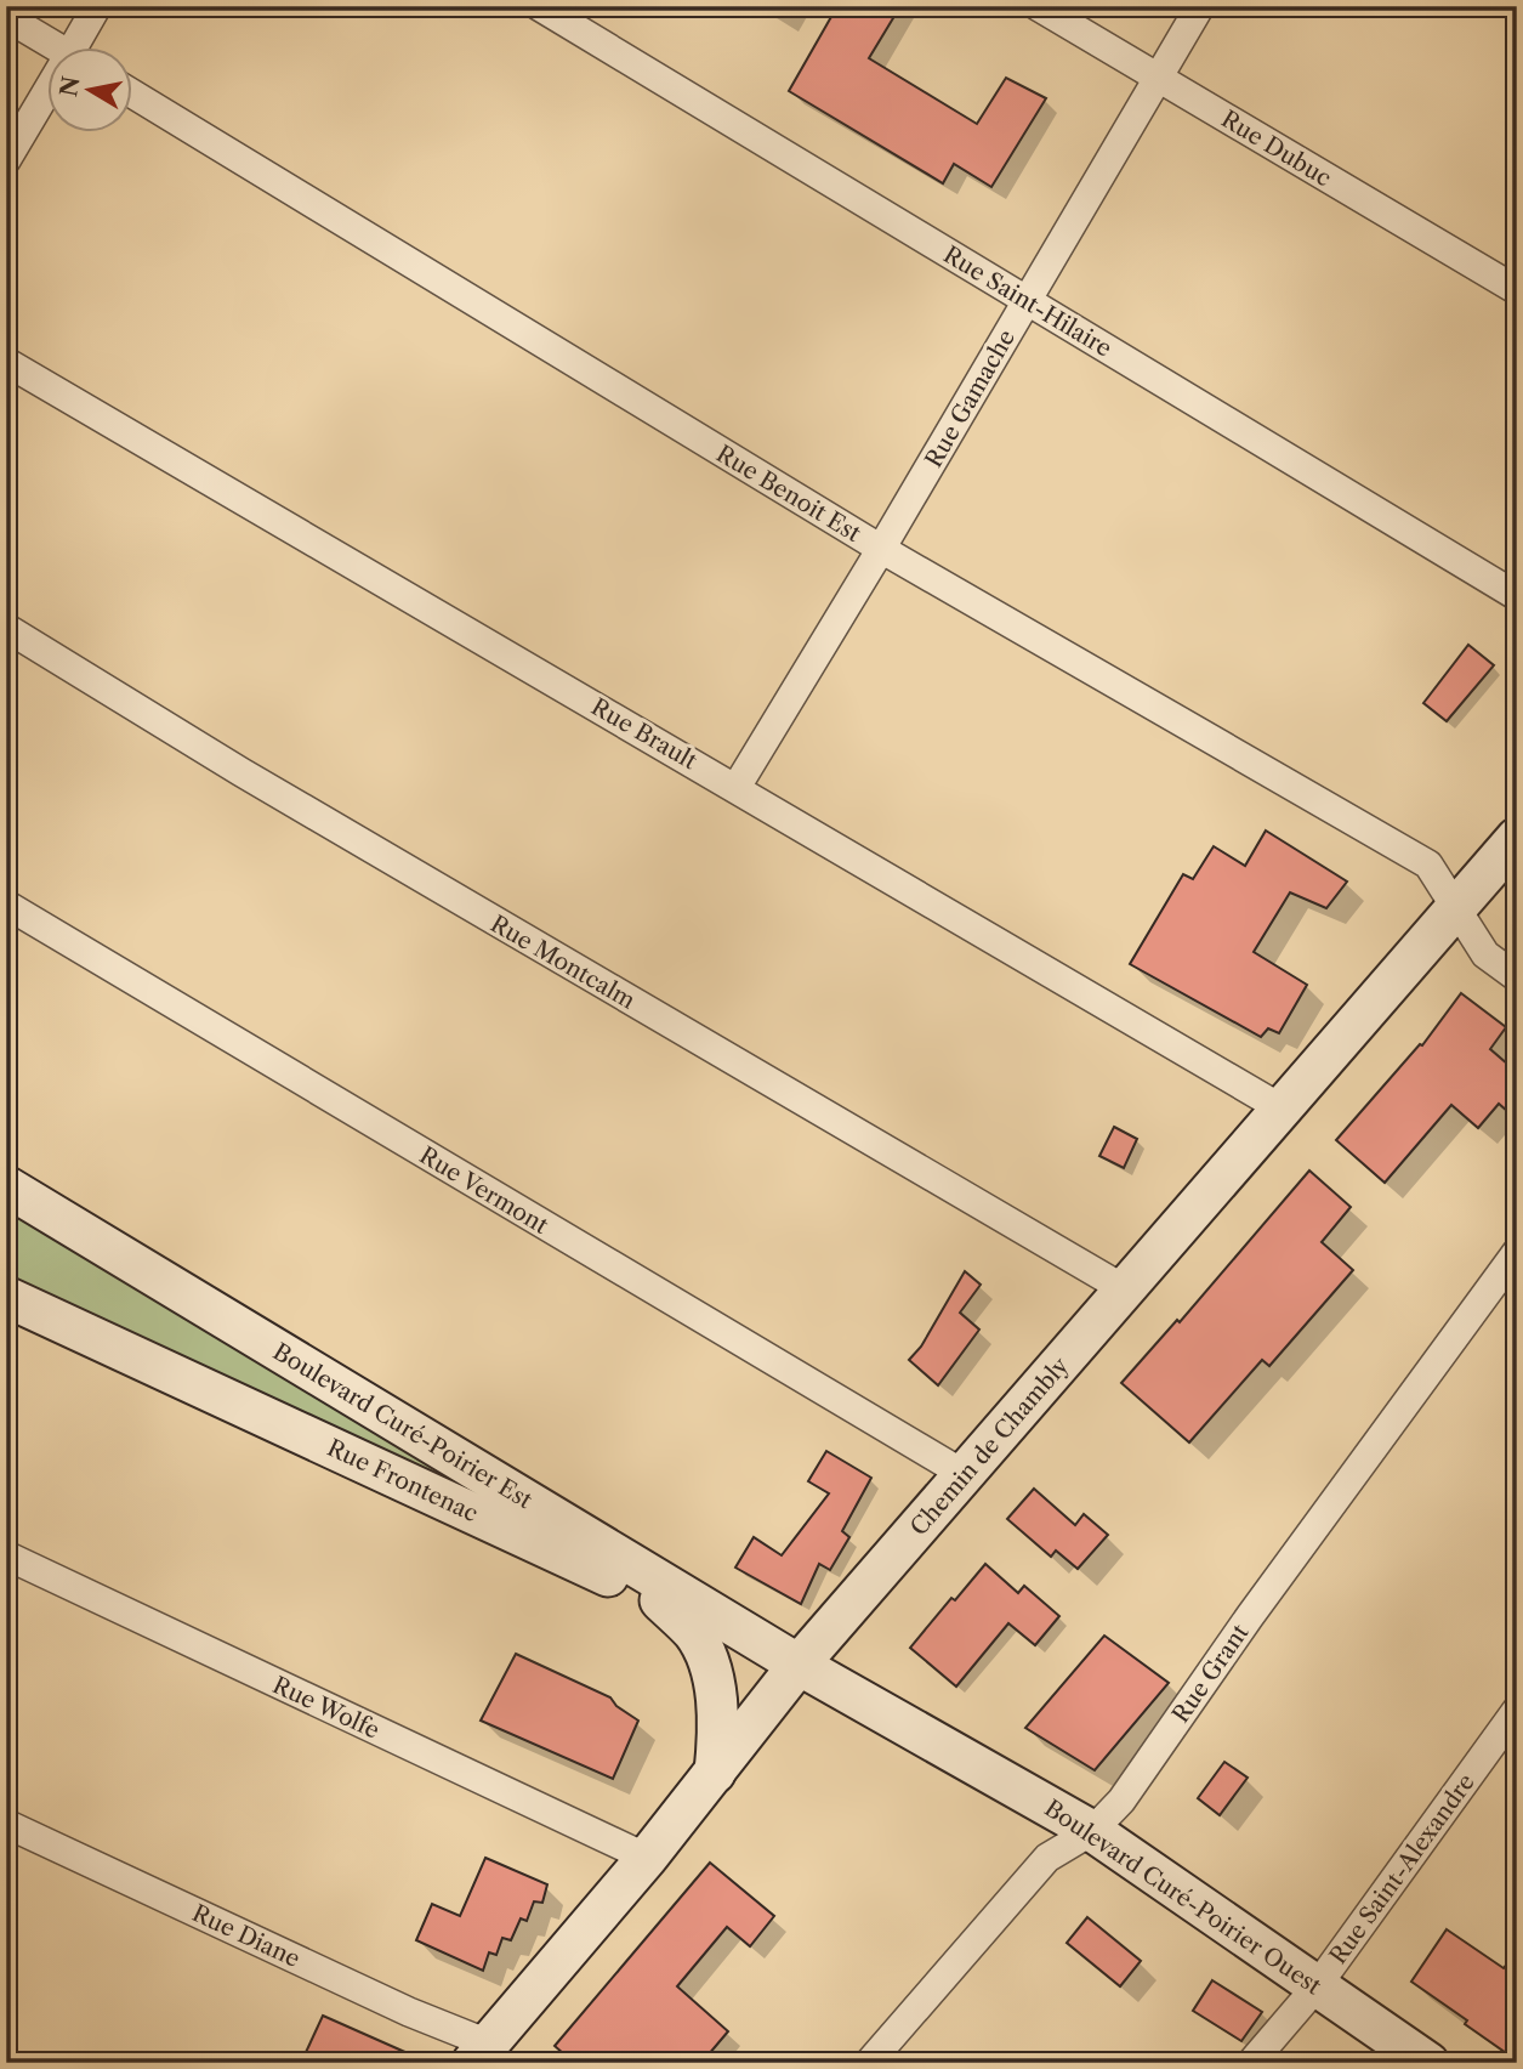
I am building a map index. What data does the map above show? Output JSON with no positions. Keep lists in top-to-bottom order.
{
  "streets": {
    "main road": [
      "Boulevard Curé-Poirier Est",
      "Chemin de Chambly",
      "Rue Frontenac",
      "Boulevard Curé-Poirier Ouest"
    ],
    "street": [
      "Rue Dubuc",
      "Rue Saint-Hilaire",
      "Rue Gamache",
      "Rue Benoit Est",
      "Rue Brault",
      "Rue Montcalm",
      "Rue Vermont",
      "Rue Grant",
      "Rue Wolfe",
      "Rue Saint-Alexandre",
      "Rue Diane"
    ]
  },
  "crossings": [
    ["Rue Dubuc", "Rue Gamache"],
    ["Rue Saint-Hilaire", "Rue Gamache"],
    ["Rue Gamache", "Rue Benoit Est"],
    ["Rue Gamache", "Rue Brault"],
    ["Rue Benoit Est", "Chemin de Chambly"],
    ["Rue Brault", "Chemin de Chambly"],
    ["Rue Montcalm", "Chemin de Chambly"],
    ["Rue Vermont", "Chemin de Chambly"],
    ["Boulevard Curé-Poirier Est", "Chemin de Chambly"],
    ["Boulevard Curé-Poirier Est", "Rue Frontenac"],
    ["Boulevard Curé-Poirier Est", "Boulevard Curé-Poirier Ouest"],
    ["Chemin de Chambly", "Rue Frontenac"],
    ["Chemin de Chambly", "Rue Wolfe"],
    ["Chemin de Chambly", "Boulevard Curé-Poirier Ouest"],
    ["Chemin de Chambly", "Rue Diane"],
    ["Rue Frontenac", "Boulevard Curé-Poirier Ouest"],
    ["Rue Grant", "Boulevard Curé-Poirier Ouest"],
    ["Rue Saint-Alexandre", "Boulevard Curé-Poirier Ouest"]
  ],
  "north": "left"
}
